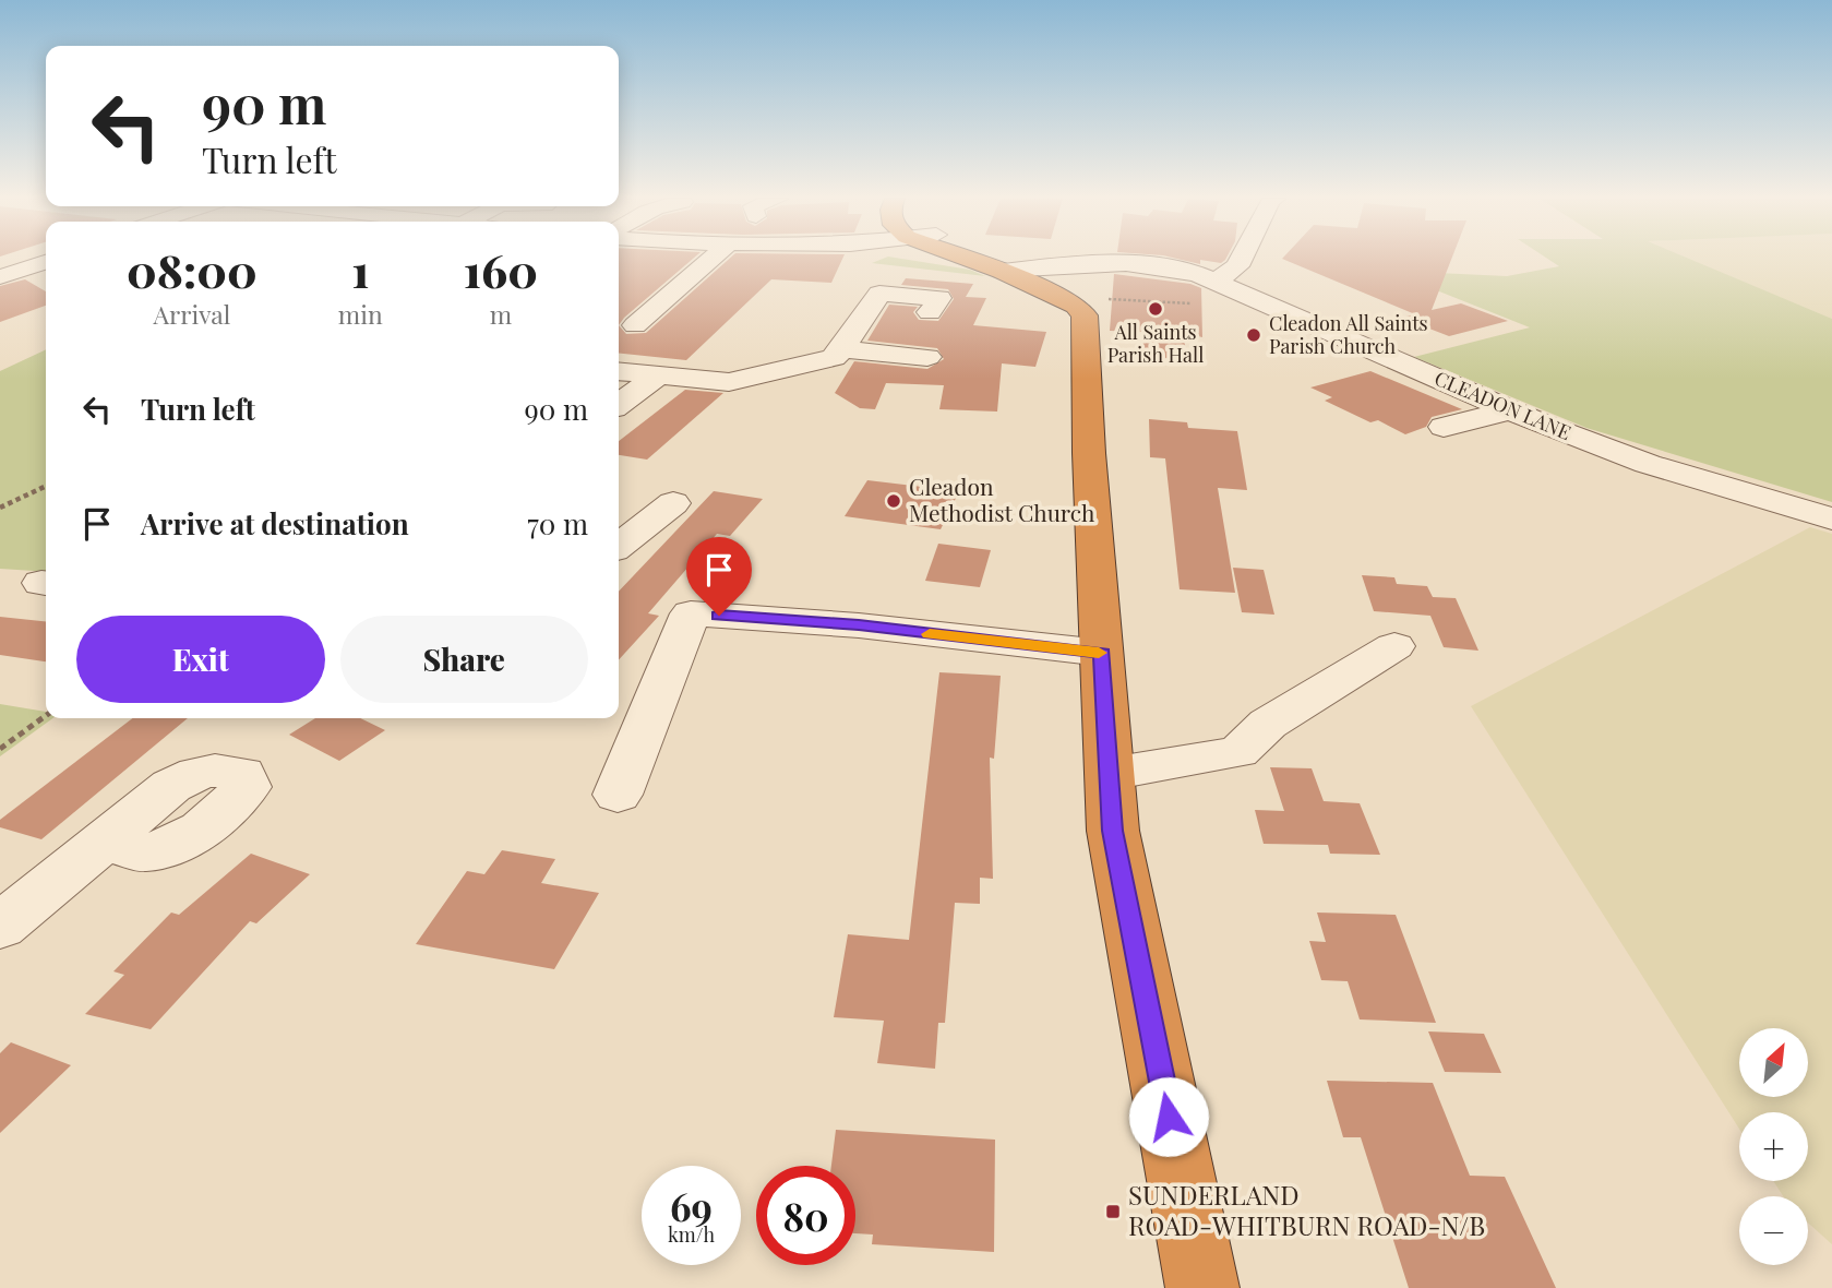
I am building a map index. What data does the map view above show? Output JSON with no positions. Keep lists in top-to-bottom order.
{
  "streets": {
    "street": ["CLEADON LANE"]
  },
  "places": {
    "other": ["All Saints Parish Hall", "Cleadon All Saints Parish Church", "Cleadon Methodist Church"],
    "transit": ["SUNDERLAND ROAD-WHITBURN ROAD-N/B"]
  },
  "north": "top right",
  "page": {
    "turn": ["90 m", "Turn left"],
    "eta": [
      "08:00",
      "Arrival",
      "1",
      "min",
      "160",
      "m"
    ],
    "list": [
      {
        "name": "Turn left",
        "value": "90 m"
      },
      {
        "name": "Arrive at destination",
        "value": "70 m"
      }
    ],
    "buttons": ["Exit", "Share"],
    "map_buttons": ["+", "−"],
    "speed": "69 km/h",
    "limit": "80"
  }
}
